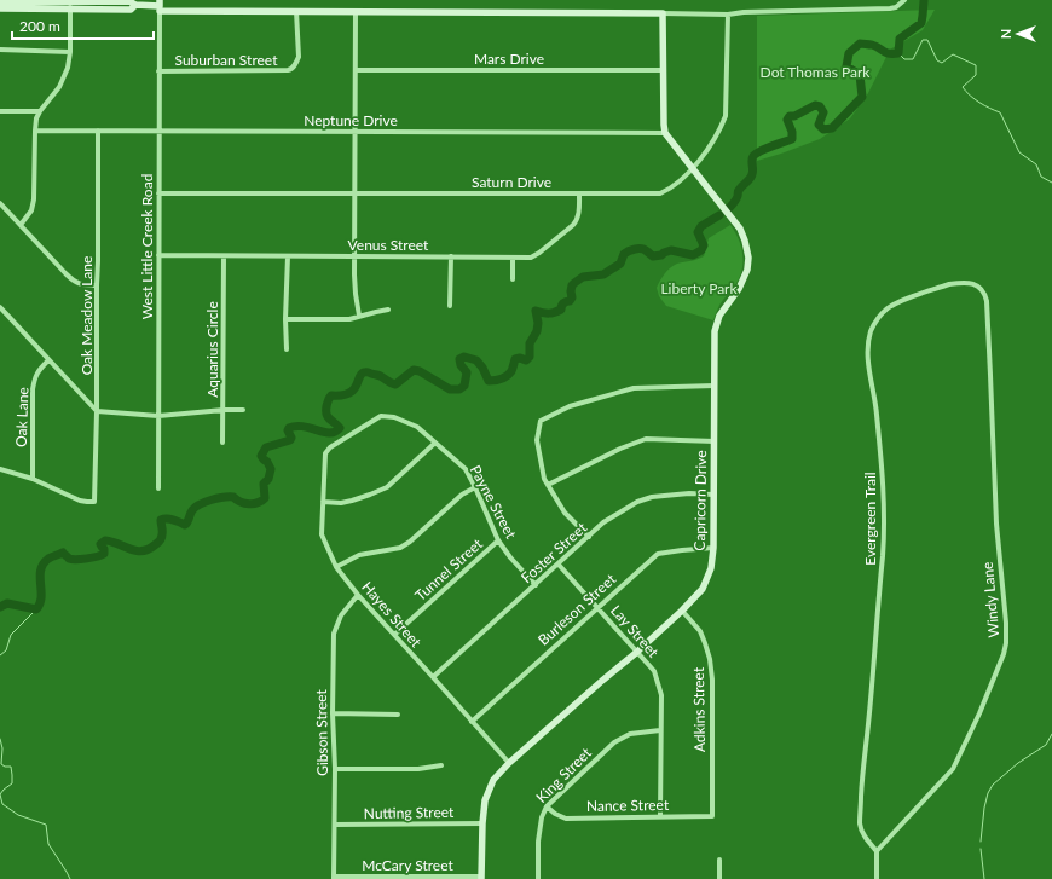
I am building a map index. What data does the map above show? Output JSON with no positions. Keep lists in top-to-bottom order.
{
  "streets": {
    "street": [
      "Mars Drive",
      "Suburban Street",
      "Neptune Drive",
      "Saturn Drive",
      "Venus Street",
      "West Little Creek Road",
      "Oak Meadow Lane",
      "Aquarius Circle",
      "Oak Lane",
      "Capricorn Drive",
      "Payne Street",
      "Evergreen Trail",
      "Foster Street",
      "Tunnel Street",
      "Windy Lane",
      "Burleson Street",
      "Hayes Street",
      "Lay Street",
      "Adkins Street",
      "Gibson Street",
      "King Street",
      "Nance Street",
      "Nutting Street",
      "McCary Street"
    ]
  },
  "crossings": [
    ["Suburban Street", "West Little Creek Road"],
    ["Neptune Drive", "West Little Creek Road"],
    ["Neptune Drive", "Oak Meadow Lane"],
    ["Neptune Drive", "Capricorn Drive"],
    ["Saturn Drive", "Venus Street"],
    ["Saturn Drive", "West Little Creek Road"],
    ["Saturn Drive", "Capricorn Drive"],
    ["Venus Street", "West Little Creek Road"],
    ["Venus Street", "Aquarius Circle"],
    ["Oak Meadow Lane", "Oak Lane"],
    ["Capricorn Drive", "Foster Street"],
    ["Capricorn Drive", "Burleson Street"],
    ["Capricorn Drive", "Hayes Street"],
    ["Capricorn Drive", "Lay Street"],
    ["Capricorn Drive", "Adkins Street"],
    ["Capricorn Drive", "Nutting Street"],
    ["Capricorn Drive", "McCary Street"],
    ["Payne Street", "Foster Street"],
    ["Payne Street", "Tunnel Street"],
    ["Payne Street", "Hayes Street"],
    ["Evergreen Trail", "Windy Lane"],
    ["Foster Street", "Hayes Street"],
    ["Foster Street", "Lay Street"],
    ["Tunnel Street", "Hayes Street"],
    ["Burleson Street", "Hayes Street"],
    ["Burleson Street", "Lay Street"],
    ["Hayes Street", "Gibson Street"],
    ["Lay Street", "King Street"],
    ["Lay Street", "Nance Street"],
    ["Adkins Street", "Nance Street"],
    ["Gibson Street", "Nutting Street"],
    ["Gibson Street", "McCary Street"],
    ["King Street", "Nance Street"]
  ],
  "parks": ["Dot Thomas Park", "Liberty Park"],
  "scale_bar": "200 m",
  "north": "left"
}
